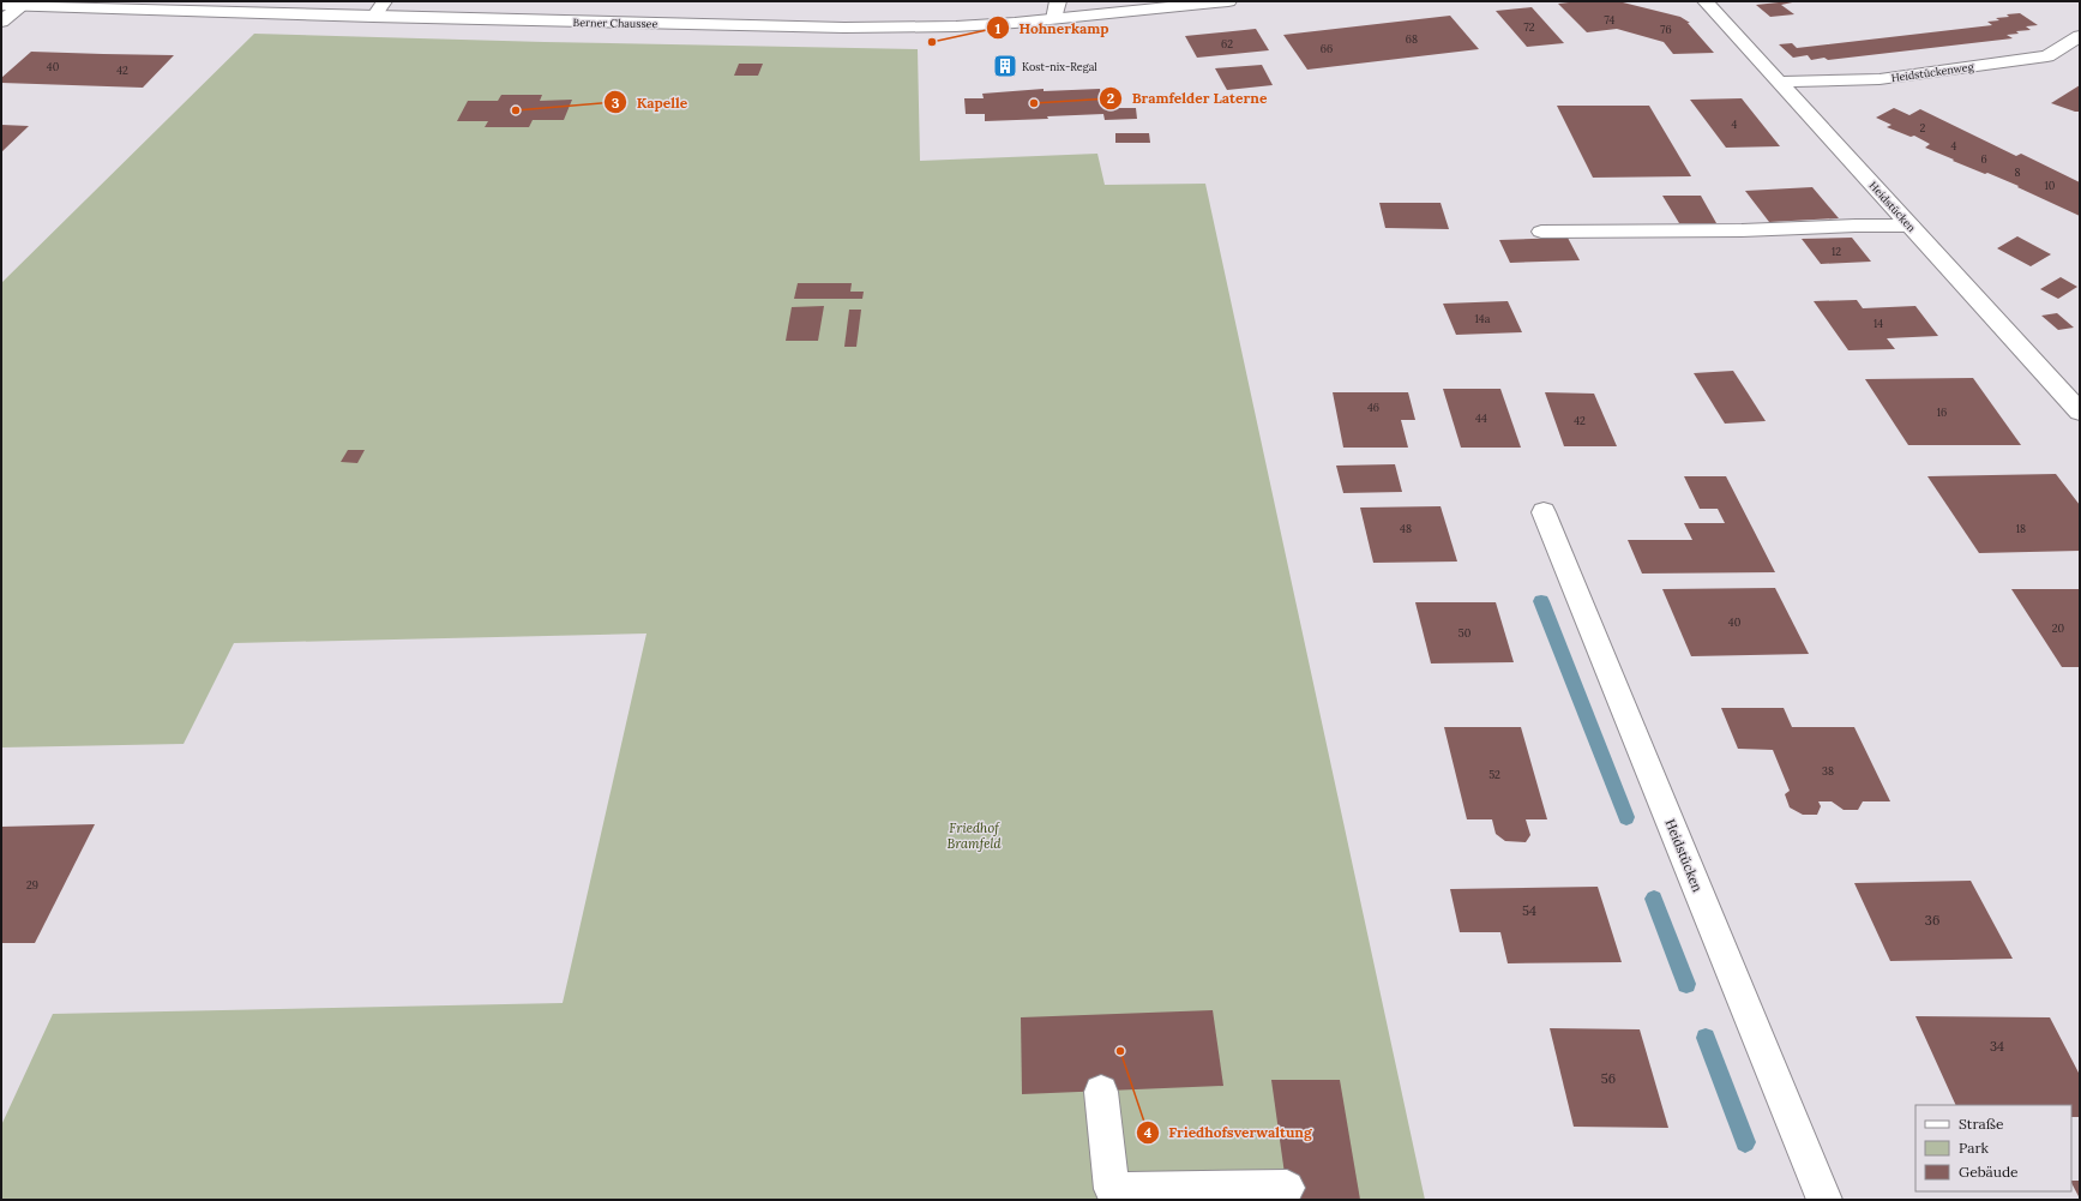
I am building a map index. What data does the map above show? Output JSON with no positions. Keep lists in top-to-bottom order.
{
  "streets": {
    "street": ["Berner Chaussee", "Heidstückenweg", "Heidstücken"]
  },
  "crossings": [
    ["Heidstückenweg", "Heidstücken"]
  ],
  "parks": ["Friedhof Bramfeld"],
  "places": {
    "other": [
      "Hohnerkamp",
      "Bramfelder Laterne",
      "Kapelle",
      "Friedhofsverwaltung"
    ],
    "building": ["Kost-nix-Regal"]
  },
  "house_numbers": [
    "74",
    "72",
    "76",
    "68",
    "62",
    "66",
    "40",
    "42",
    "4",
    "2",
    "4",
    "6",
    "8",
    "10",
    "12",
    "14a",
    "14",
    "46",
    "16",
    "44",
    "42",
    "48",
    "18",
    "40",
    "20",
    "50",
    "38",
    "52",
    "29",
    "54",
    "36",
    "34",
    "56"
  ],
  "legend": ["Straße", "Park", "Gebäude"]
}
